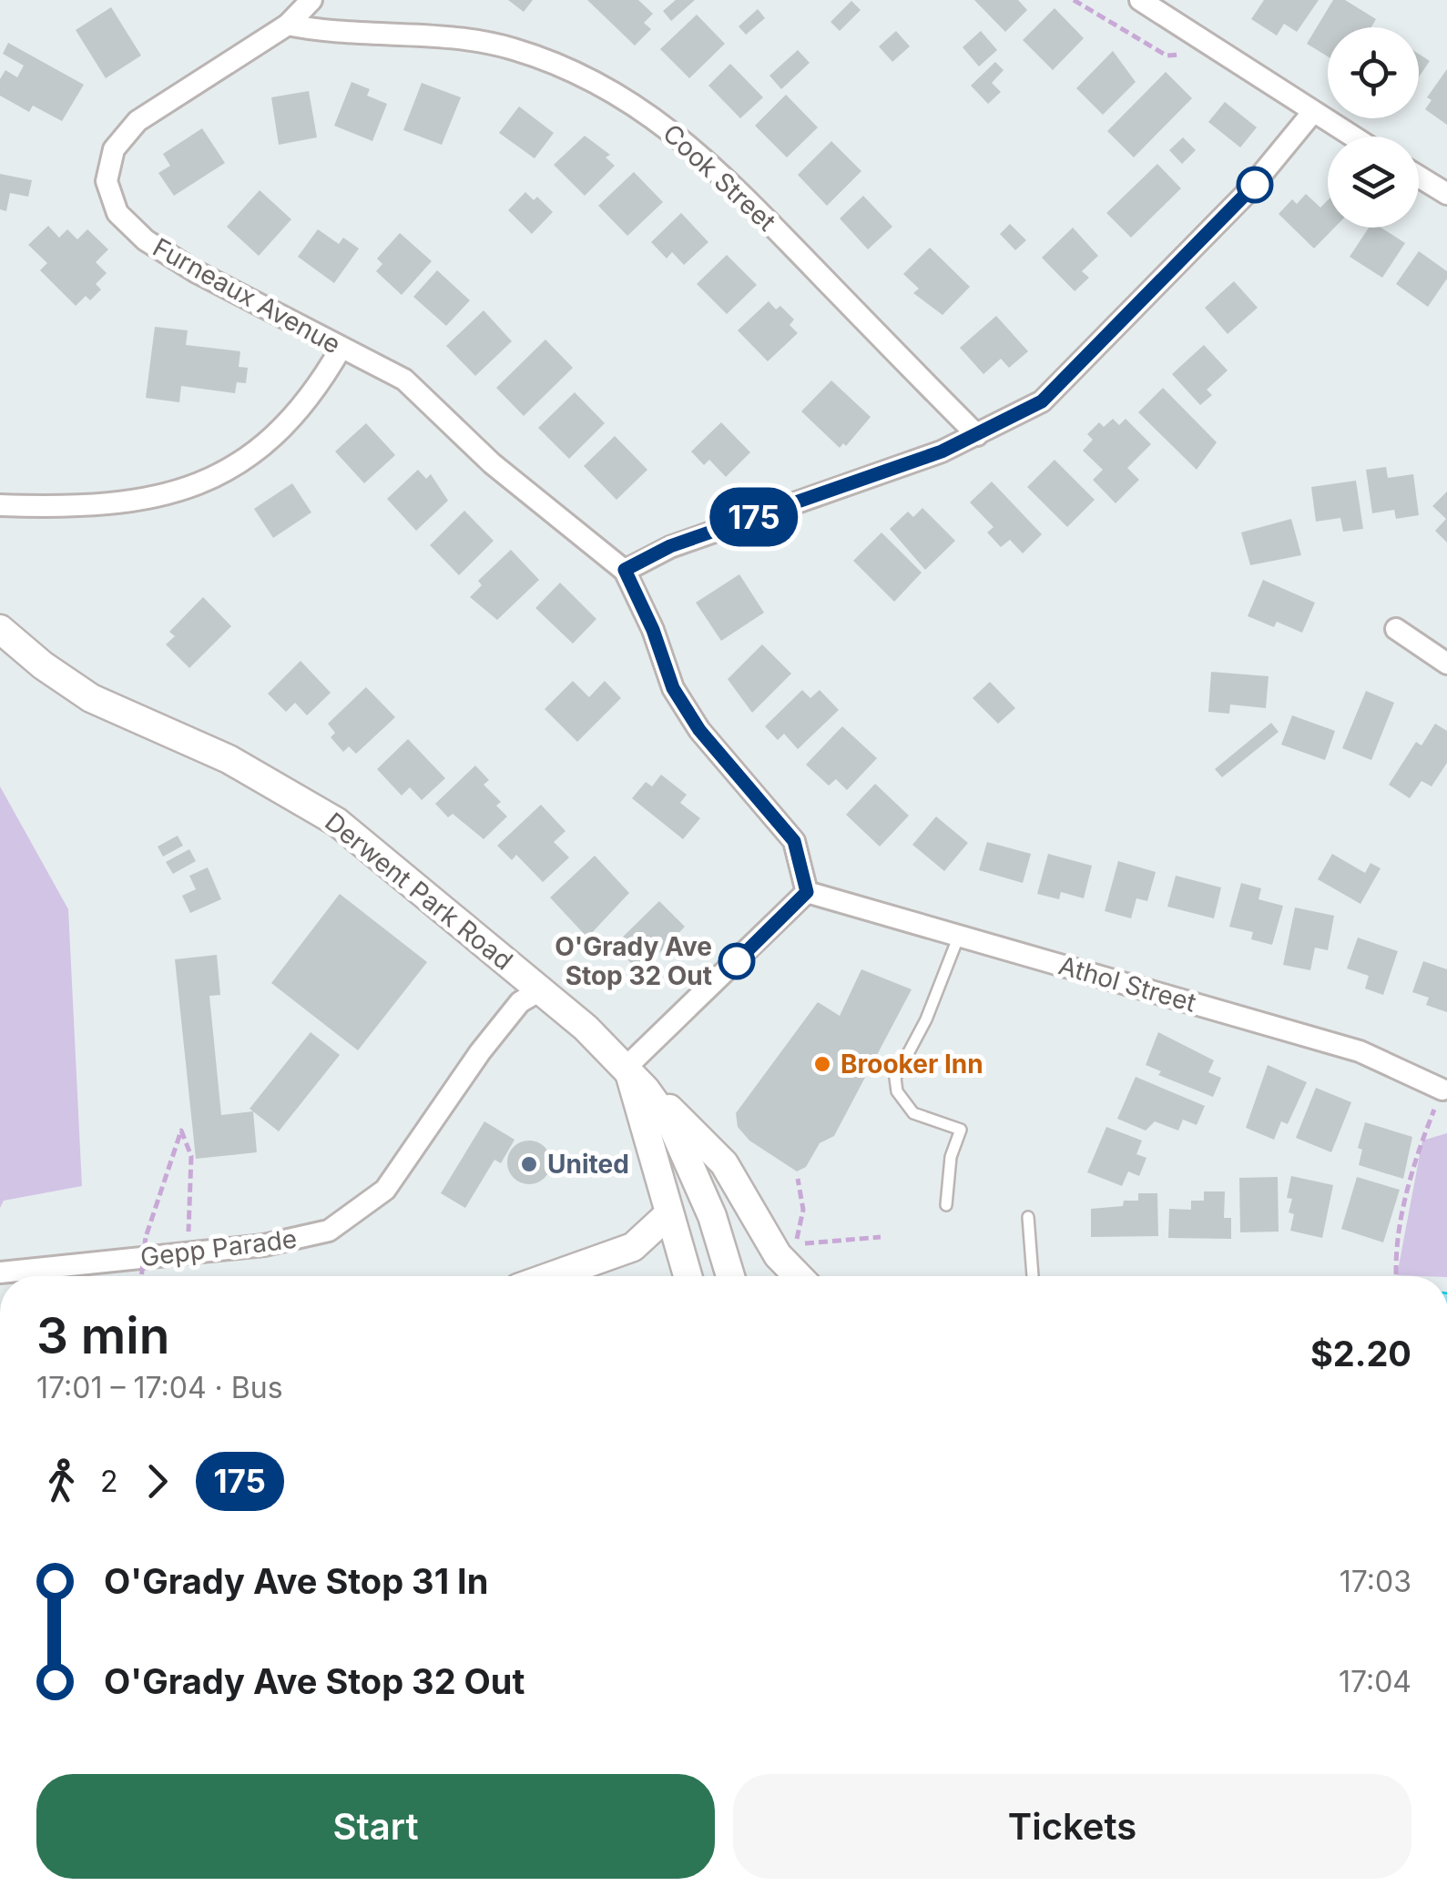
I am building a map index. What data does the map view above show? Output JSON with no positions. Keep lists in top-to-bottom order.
{
  "streets": {
    "street": [
      "Cook Street",
      "Furneaux Avenue",
      "Derwent Park Road",
      "Athol Street",
      "Gepp Parade"
    ]
  },
  "crossings": [
    ["Cook Street", "Furneaux Avenue"],
    ["Derwent Park Road", "Gepp Parade"]
  ],
  "places": ["O'Grady Ave Stop 32 Out", "Brooker Inn", "United"],
  "lines": ["bus line 175"],
  "page": {
    "on_map": "175",
    "heading": ["3 min", "17:01 – 17:04 · Bus", "$2.20"],
    "legs": ["2", "175"],
    "list": [
      {
        "name": "O'Grady Ave Stop 31 In",
        "value": "17:03"
      },
      {
        "name": "O'Grady Ave Stop 32 Out",
        "value": "17:04"
      }
    ],
    "buttons": ["Start", "Tickets"]
  }
}
